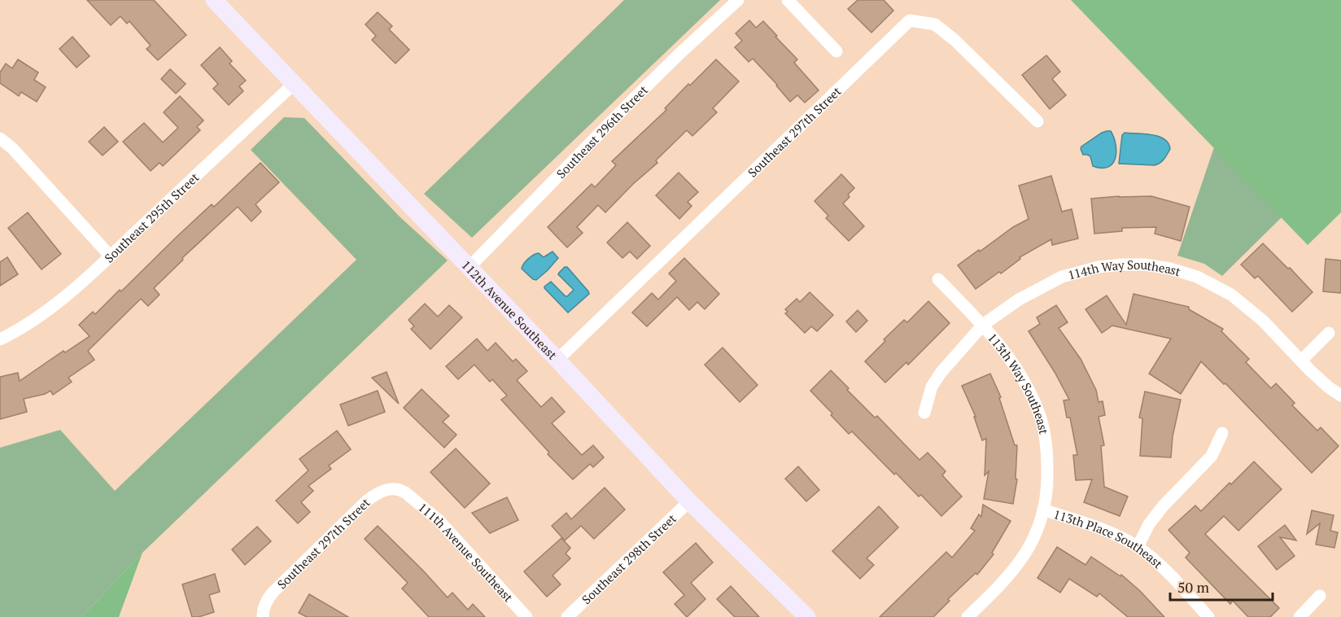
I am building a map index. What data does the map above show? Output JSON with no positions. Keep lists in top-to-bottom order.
{
  "streets": {
    "street": [
      "Southeast 296th Street",
      "Southeast 297th Street",
      "Southeast 295th Street",
      "114th Way Southeast",
      "112th Avenue Southeast",
      "113th Way Southeast",
      "113th Place Southeast",
      "111th Avenue Southeast",
      "Southeast 298th Street"
    ]
  },
  "crossings": [
    ["Southeast 296th Street", "112th Avenue Southeast"],
    ["Southeast 297th Street", "112th Avenue Southeast"],
    ["Southeast 297th Street", "111th Avenue Southeast"],
    ["Southeast 295th Street", "112th Avenue Southeast"],
    ["114th Way Southeast", "113th Way Southeast"],
    ["112th Avenue Southeast", "Southeast 298th Street"],
    ["113th Way Southeast", "113th Place Southeast"]
  ],
  "scale_bar": "50 m"
}
